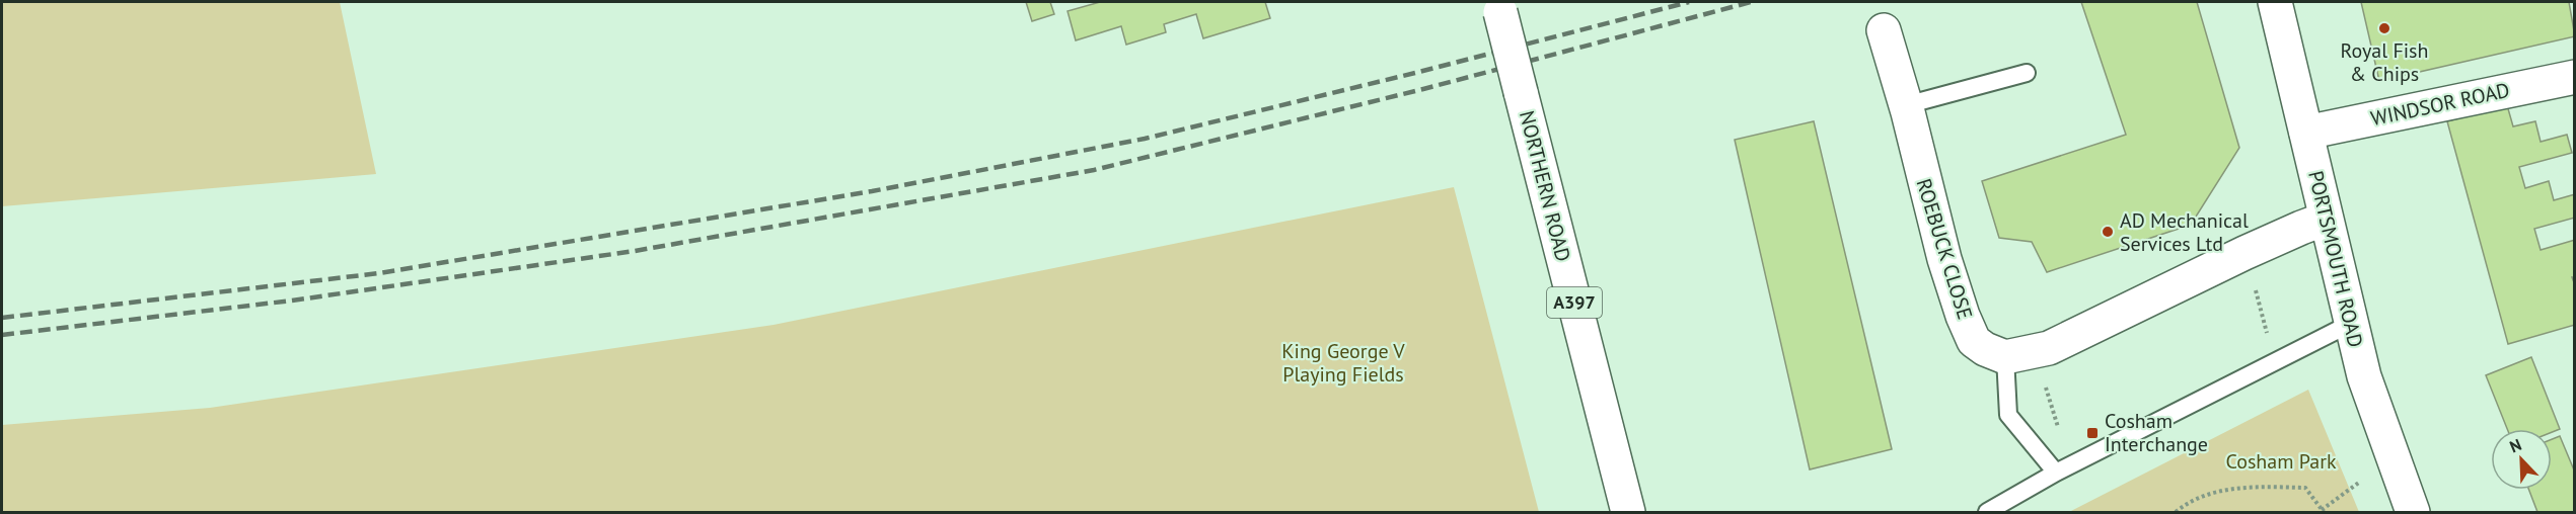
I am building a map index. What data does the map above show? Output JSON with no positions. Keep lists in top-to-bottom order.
{
  "streets": {
    "street": [
      "WINDSOR ROAD",
      "NORTHERN ROAD",
      "ROEBUCK CLOSE",
      "PORTSMOUTH ROAD",
      "A397"
    ]
  },
  "crossings": [
    ["WINDSOR ROAD", "PORTSMOUTH ROAD"]
  ],
  "parks": ["King George V Playing Fields", "Cosham Park"],
  "places": {
    "other": ["Royal Fish & Chips", "AD Mechanical Services Ltd"],
    "transit": ["Cosham Interchange"]
  },
  "north": "top left"
}
